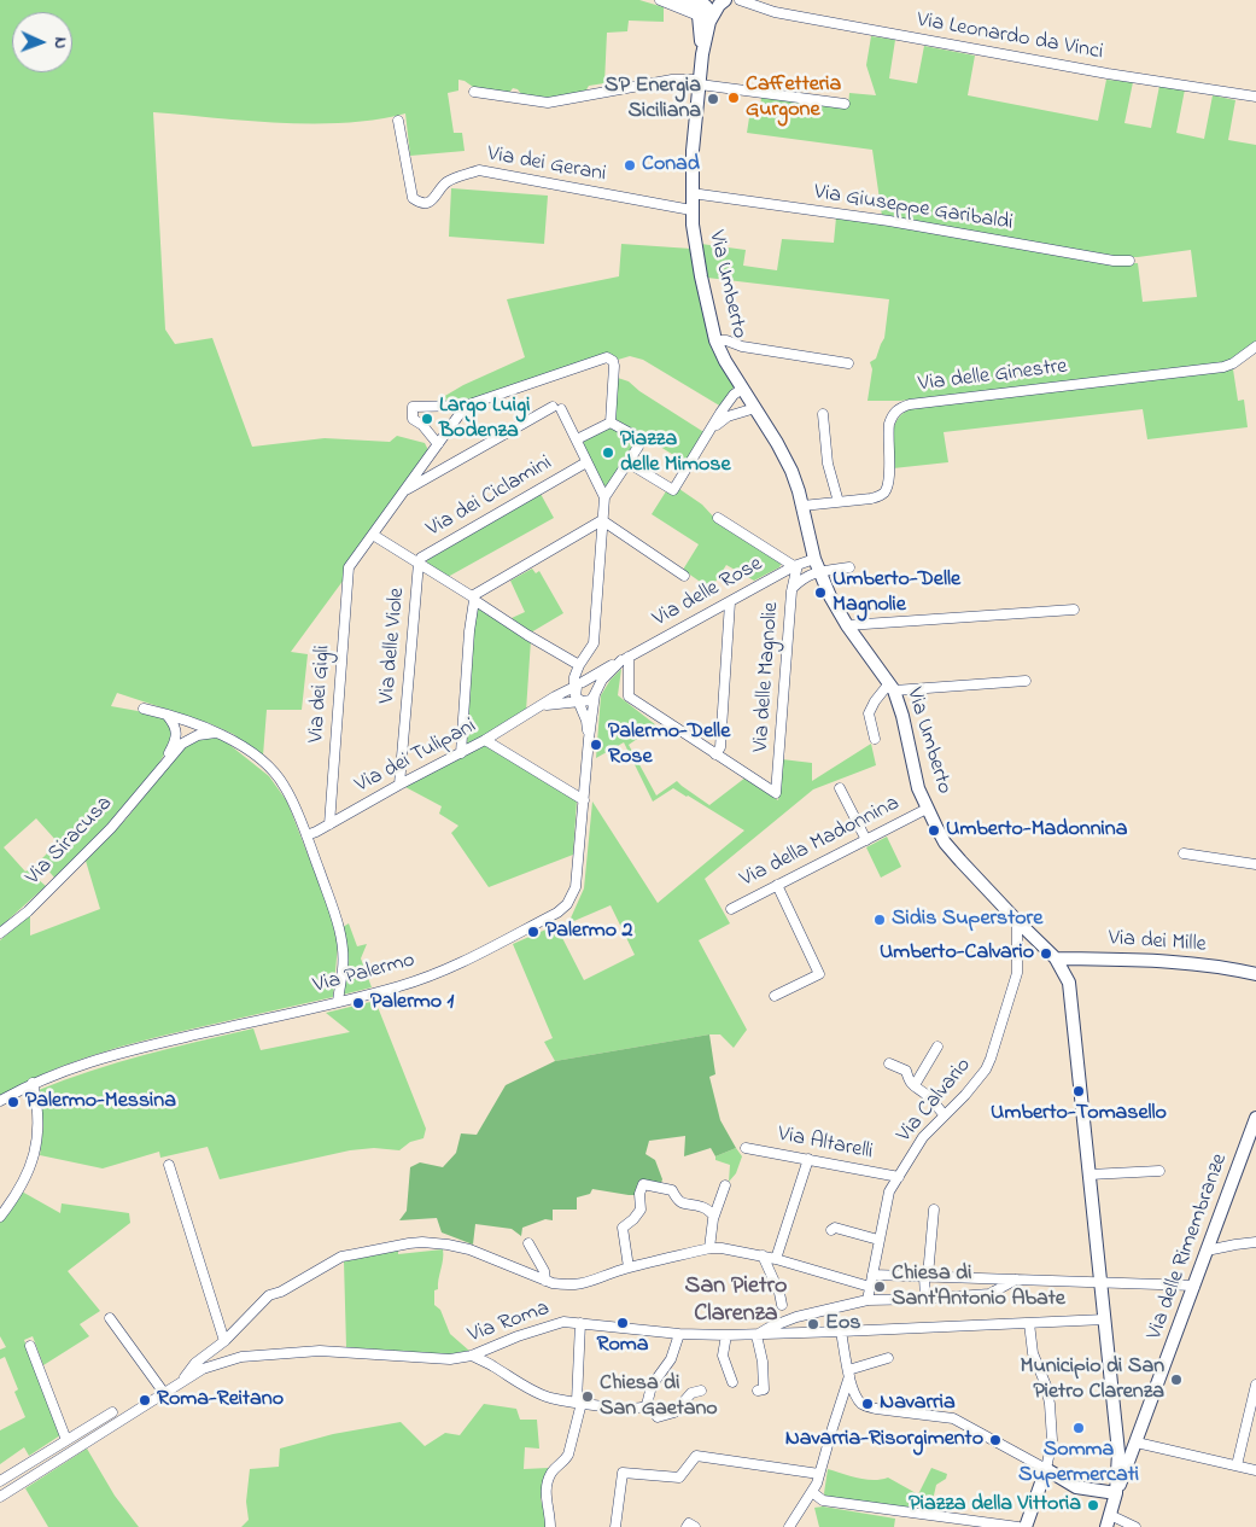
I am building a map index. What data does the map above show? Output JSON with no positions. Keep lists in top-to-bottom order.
{
  "streets": {
    "main road": ["Via Umberto", "Via dei Mille", "Via delle Rimembranze"],
    "street": [
      "Via Leonardo da Vinci",
      "Via dei Gerani",
      "Via Giuseppe Garibaldi",
      "Via delle Ginestre",
      "Via dei Ciclamini",
      "Via delle Rose",
      "Via delle Viole",
      "Via delle Magnolie",
      "Via dei Gigli",
      "Via dei Tulipani",
      "Via Siracusa",
      "Via della Madonnina",
      "Via Palermo",
      "Via Calvario",
      "Via Altarelli",
      "Via Roma"
    ]
  },
  "crossings": [
    ["Via dei Gerani", "Via Umberto"],
    ["Via Giuseppe Garibaldi", "Via Umberto"],
    ["Via Umberto", "Via delle Ginestre"],
    ["Via Umberto", "Via delle Rose"],
    ["Via Umberto", "Via della Madonnina"],
    ["Via Umberto", "Via dei Mille"],
    ["Via Umberto", "Via Calvario"],
    ["Via Umberto", "Via delle Rimembranze"],
    ["Via Umberto", "Via Roma"],
    ["Via dei Ciclamini", "Via delle Viole"],
    ["Via delle Rose", "Via delle Magnolie"],
    ["Via delle Rose", "Via dei Tulipani"],
    ["Via delle Viole", "Via dei Gigli"],
    ["Via delle Viole", "Via dei Tulipani"],
    ["Via dei Gigli", "Via dei Tulipani"],
    ["Via Calvario", "Via Altarelli"]
  ],
  "districts": ["San Pietro Clarenza"],
  "places": [
    "Caffetteria Gurgone",
    "SP Energia Siciliana",
    "Conad",
    "Largo Luigi Bodenza",
    "Piazza delle Mimose",
    "Umberto-Delle Magnolie",
    "Palermo-Delle Rose",
    "Umberto-Madonnina",
    "Sidis Superstore",
    "Palermo 2",
    "Umberto-Calvario",
    "Palermo 1",
    "Umberto-Tomasello",
    "Palermo-Messina",
    "Chiesa di Sant'Antonio Abate",
    "Roma",
    "Eos",
    "Municipio di San Pietro Clarenza",
    "Chiesa di San Gaetano",
    "Roma-Reitano",
    "Navarria",
    "Somma Supermercati",
    "Navarria-Risorgimento",
    "Piazza della Vittoria"
  ],
  "north": "right"
}
